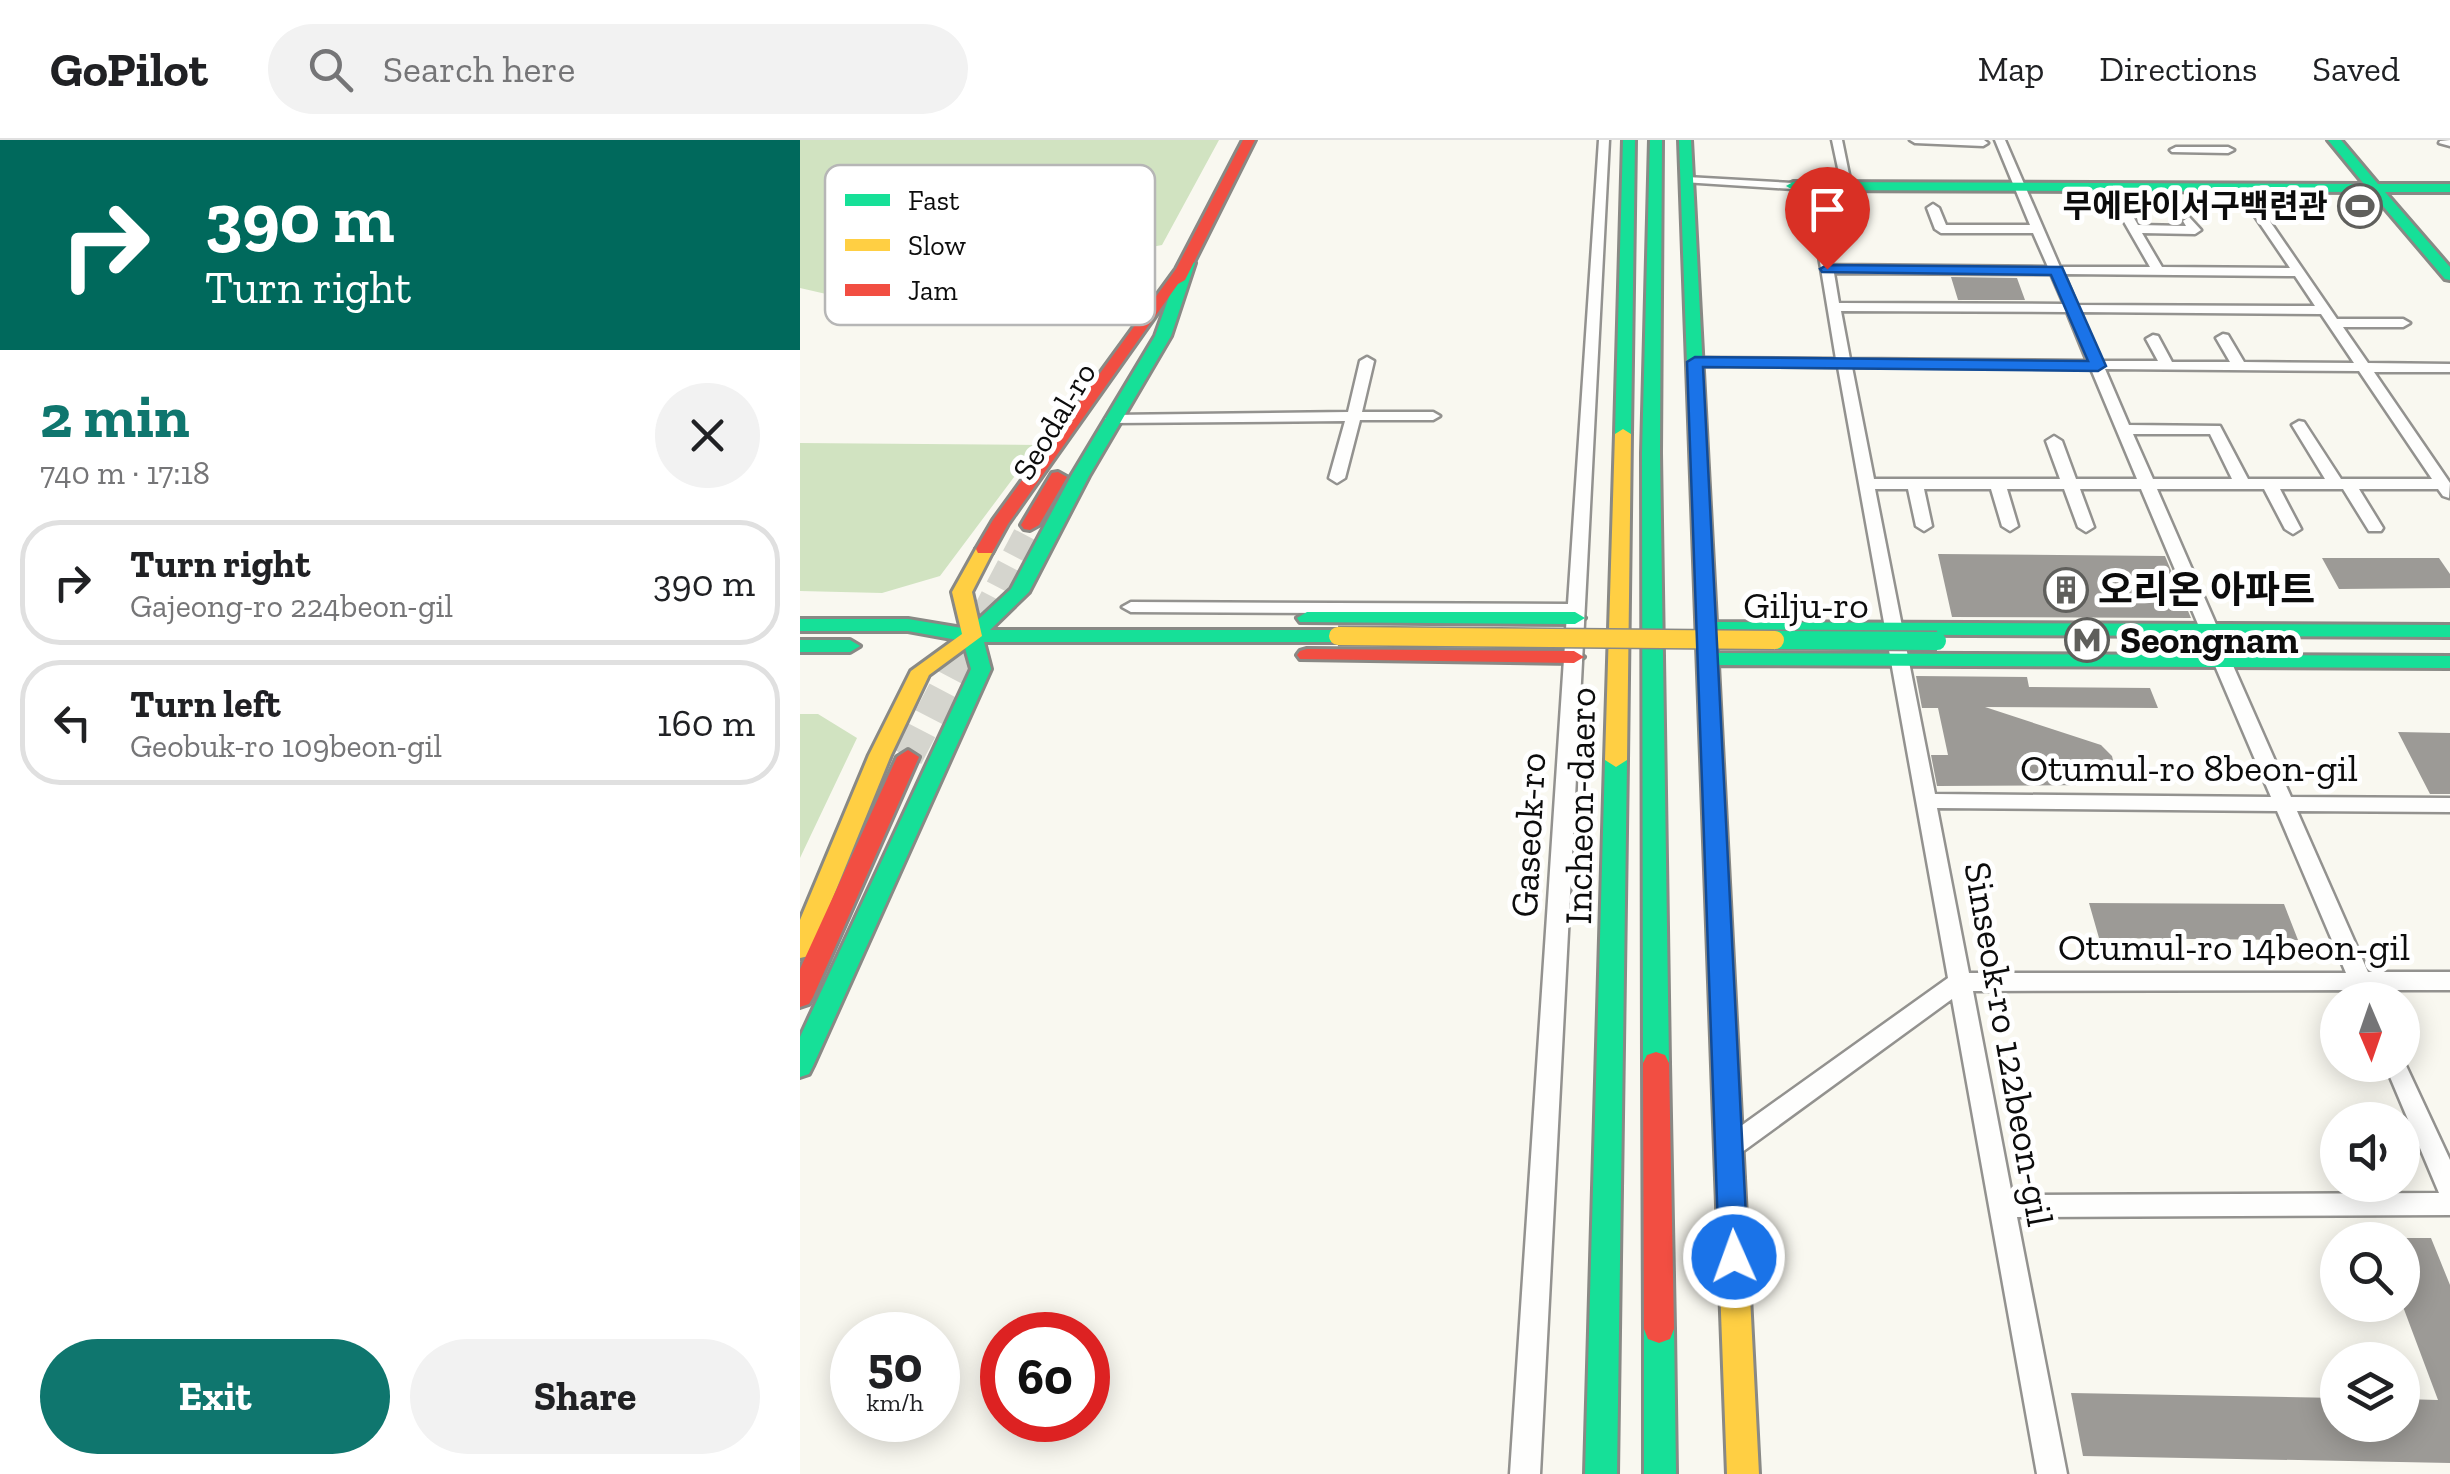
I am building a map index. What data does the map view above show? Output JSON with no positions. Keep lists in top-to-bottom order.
{
  "streets": {
    "main road": ["Seodal-ro", "Gilju-ro", "Incheon-daero"],
    "street": [
      "Otumul-ro 8beon-gil",
      "Gaseok-ro",
      "Otumul-ro 14beon-gil",
      "Sinseok-ro 122beon-gil"
    ]
  },
  "crossings": [
    ["Gilju-ro", "Gaseok-ro"],
    ["Otumul-ro 8beon-gil", "Sinseok-ro 122beon-gil"],
    ["Otumul-ro 14beon-gil", "Sinseok-ro 122beon-gil"]
  ],
  "places": {
    "sports": ["무에타이서구백련관"],
    "building": ["오리온 아파트"],
    "metro station": ["Seongnam"]
  },
  "legend": ["Fast", "Slow", "Jam"],
  "north": "bottom",
  "page": {
    "header": "GoPilot",
    "search": "Search here",
    "nav": ["Map", "Directions", "Saved"],
    "turn": ["390 m", "Turn right"],
    "heading": ["2 min", "740 m · 17:18"],
    "list": [
      {
        "name": "Turn right",
        "note": "Gajeong-ro 224beon-gil",
        "value": "390 m"
      },
      {
        "name": "Turn left",
        "note": "Geobuk-ro 109beon-gil",
        "value": "160 m"
      }
    ],
    "speed": "50 km/h",
    "limit": "60",
    "buttons": ["Exit", "Share"]
  }
}
